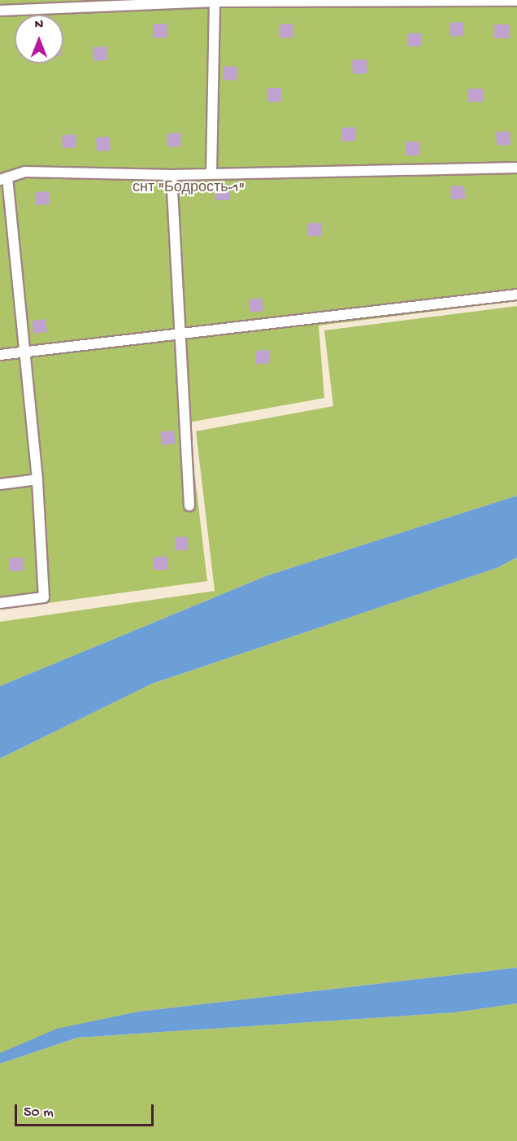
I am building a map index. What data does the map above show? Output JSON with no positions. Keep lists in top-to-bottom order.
{
  "parks": ["снт \"Бодрость-1\""],
  "scale_bar": "50 m",
  "north": "top"
}
